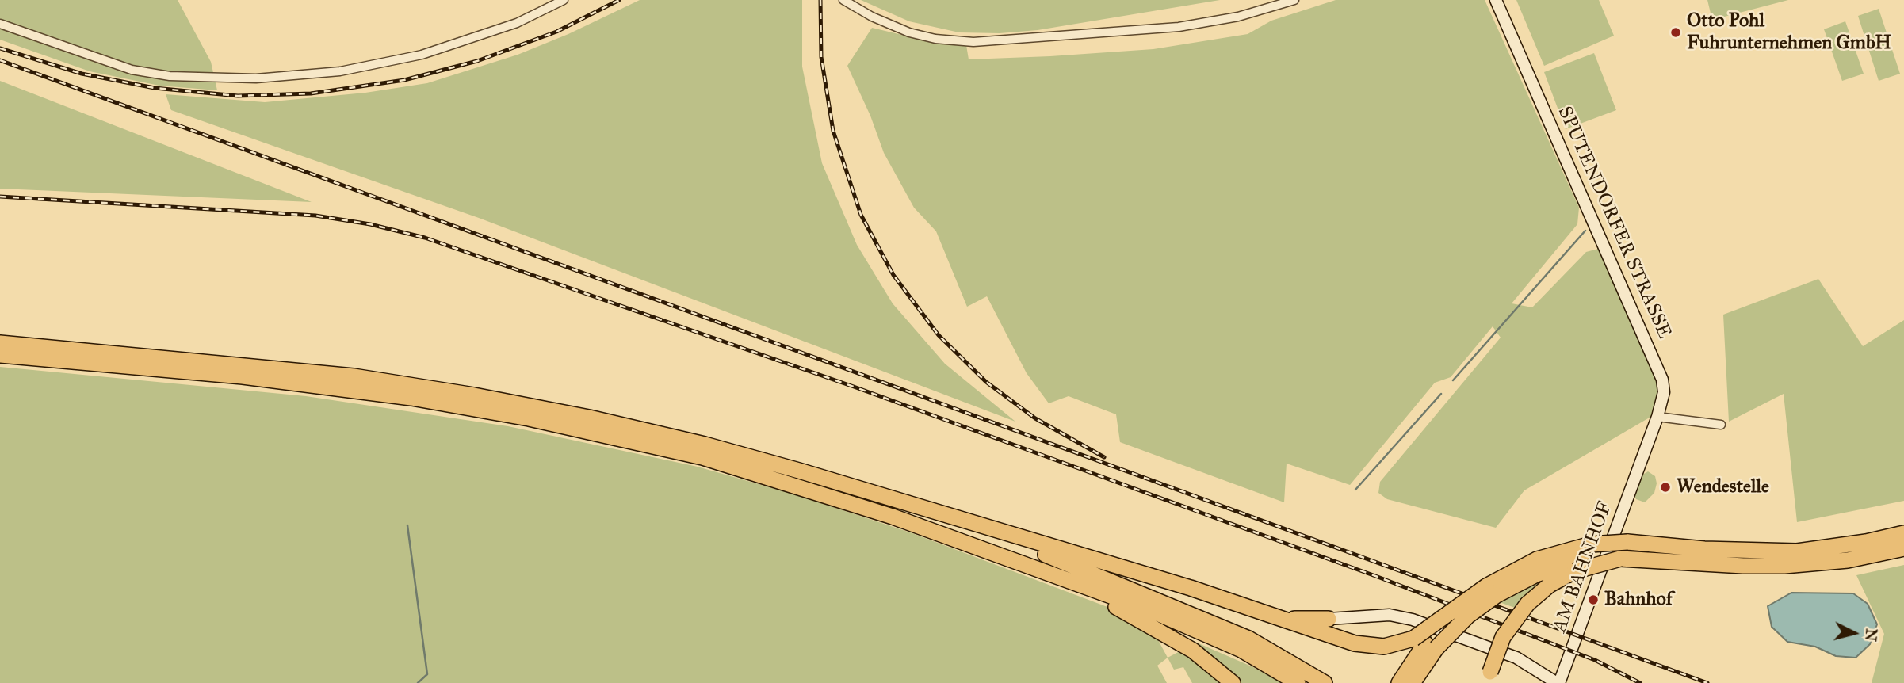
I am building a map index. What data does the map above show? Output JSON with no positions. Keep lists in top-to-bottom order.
{
  "streets": {
    "street": ["SPUTENDORFER STRASSE", "AM BAHNHOF"]
  },
  "crossings": [
    ["SPUTENDORFER STRASSE", "AM BAHNHOF"]
  ],
  "places": ["Otto Pohl Fuhrunternehmen GmbH", "Wendestelle", "Bahnhof"],
  "north": "right"
}
